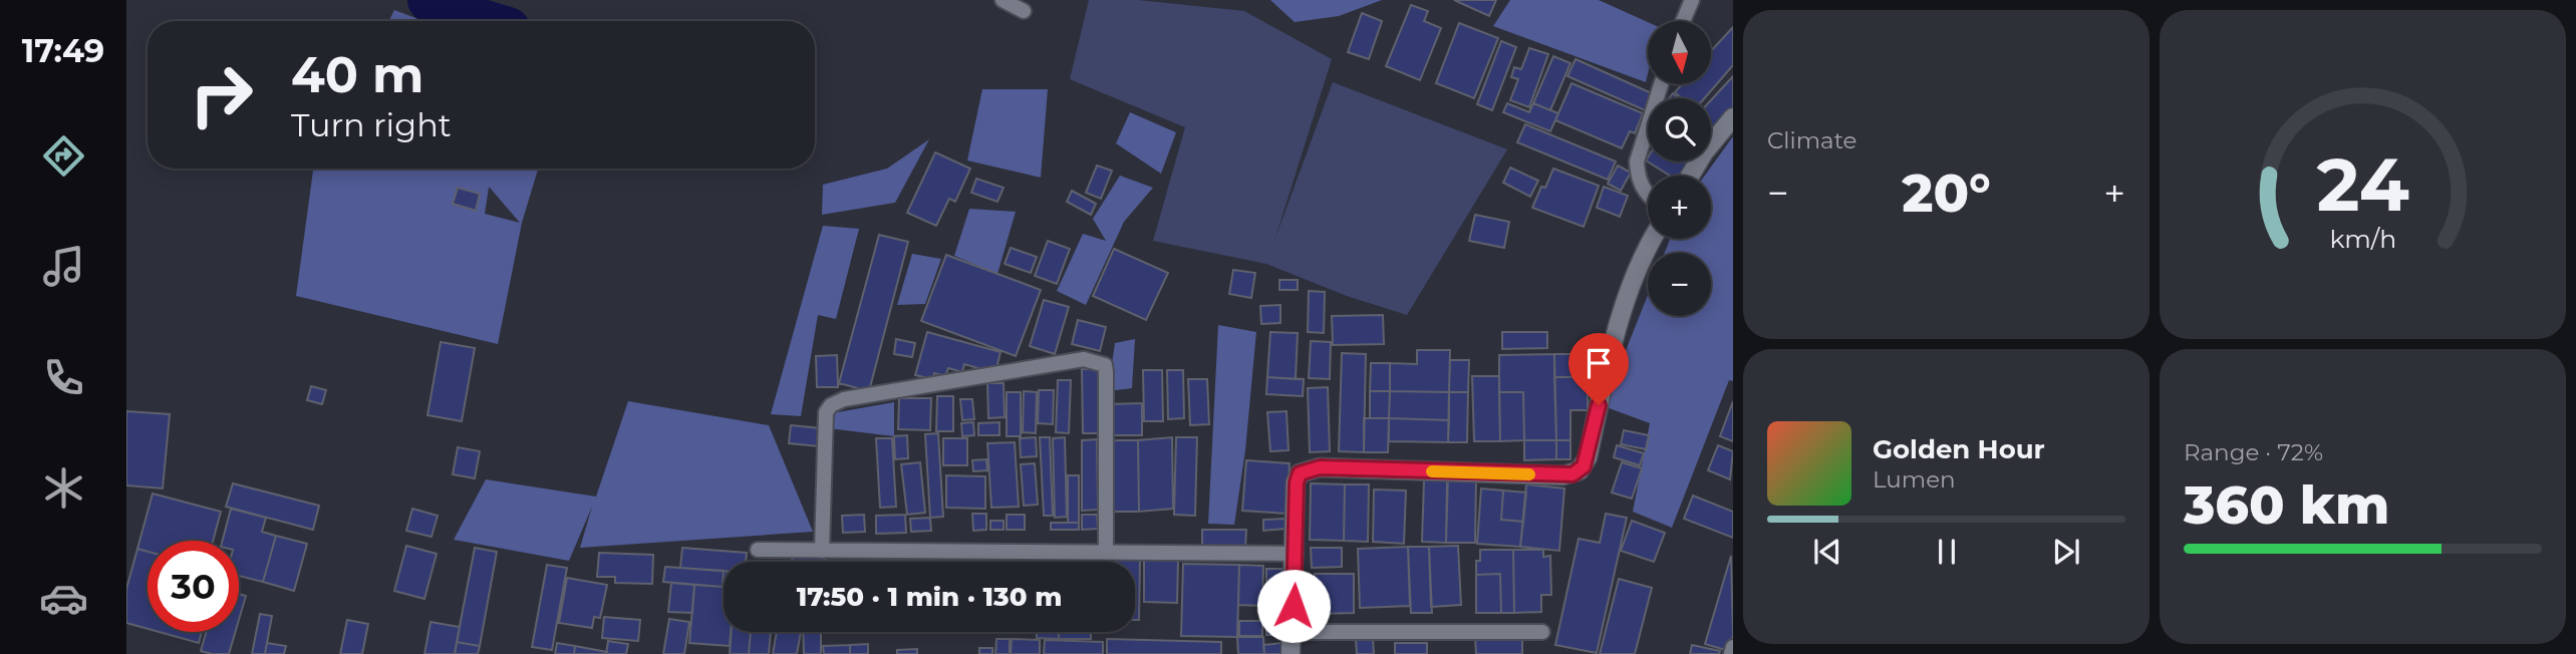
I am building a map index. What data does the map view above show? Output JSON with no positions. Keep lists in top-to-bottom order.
{
  "north": "bottom",
  "page": {
    "tabs": "17:49",
    "tile": [
      "Climate",
      ["Range · 72%", "360 km"]
    ],
    "map_buttons": ["+", "−"],
    "turn": ["40 m", "Turn right"],
    "heat": ["−", "20°", "+"],
    "song": ["Golden Hour", "Lumen"],
    "limit": "30",
    "trip": "17:50 · 1 min · 130 m",
    "gauge": ["24", "km/h"]
  }
}
